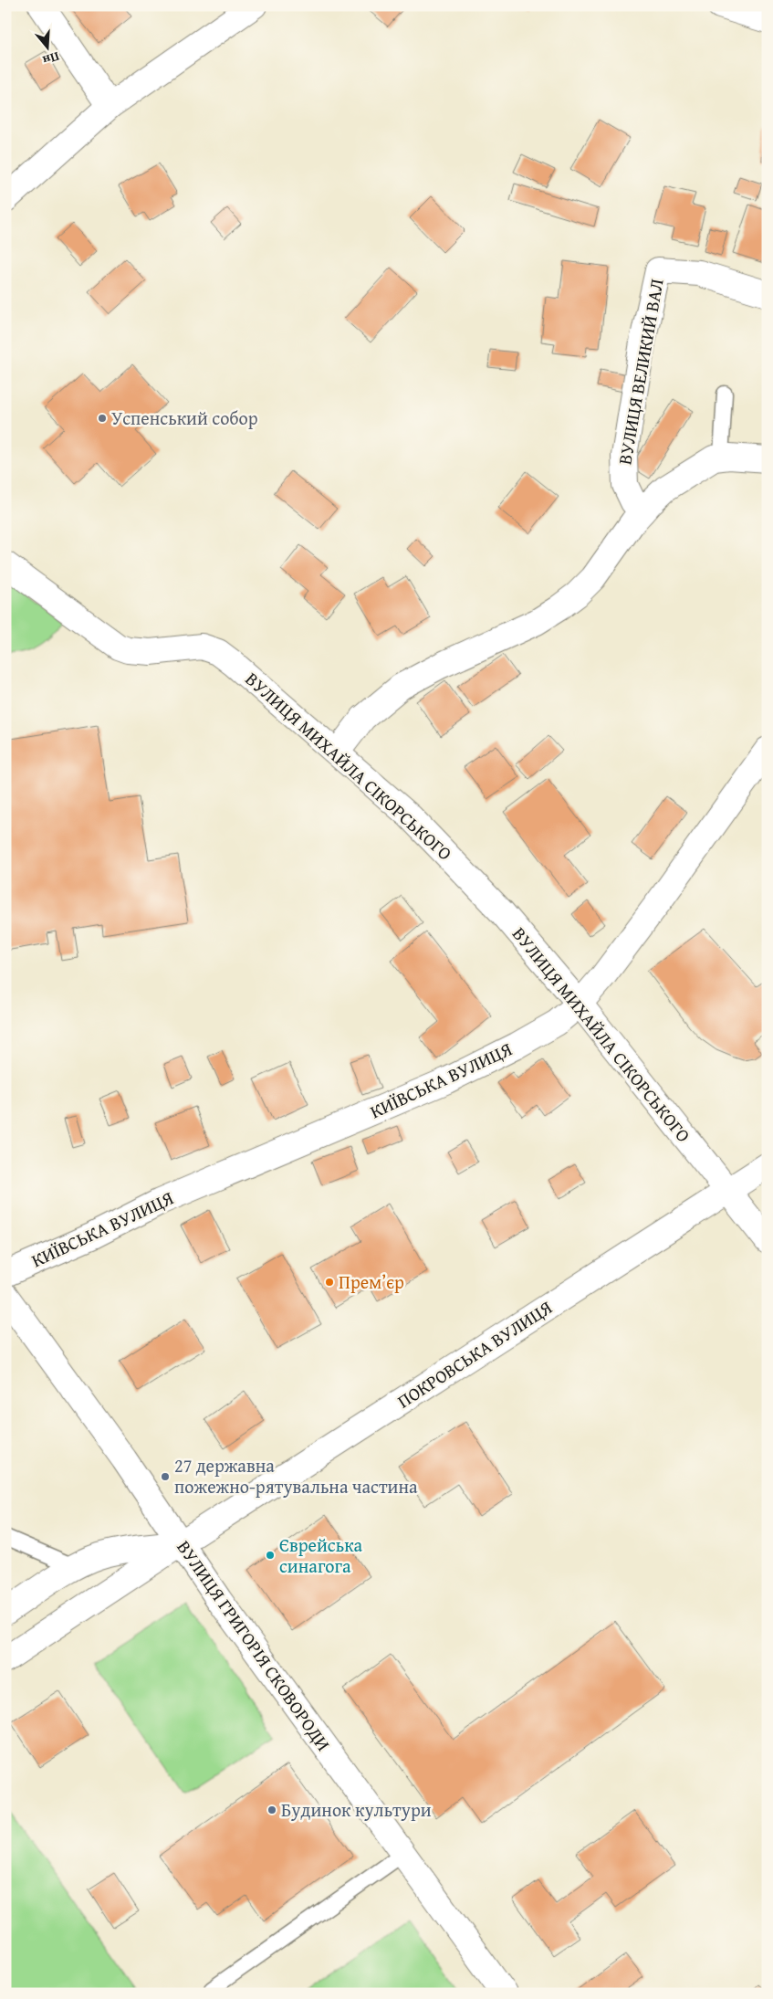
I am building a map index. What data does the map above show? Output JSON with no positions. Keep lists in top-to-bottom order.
{
  "streets": {
    "street": [
      "ВУЛИЦЯ ВЕЛИКИЙ ВАЛ",
      "ВУЛИЦЯ МИХАЙЛА СІКОРСЬКОГО",
      "КИЇВСЬКА ВУЛИЦЯ",
      "ПОКРОВСЬКА ВУЛИЦЯ",
      "ВУЛИЦЯ ГРИГОРІЯ СКОВОРОДИ"
    ]
  },
  "crossings": [
    ["ВУЛИЦЯ МИХАЙЛА СІКОРСЬКОГО", "КИЇВСЬКА ВУЛИЦЯ"],
    ["ВУЛИЦЯ МИХАЙЛА СІКОРСЬКОГО", "ПОКРОВСЬКА ВУЛИЦЯ"],
    ["ПОКРОВСЬКА ВУЛИЦЯ", "ВУЛИЦЯ ГРИГОРІЯ СКОВОРОДИ"]
  ],
  "places": [
    "Успенський собор",
    "Прем’єр",
    "27 державна пожежно-рятувальна частина",
    "Єврейська синагога",
    "Будинок культури"
  ],
  "north": "bottom"
}
